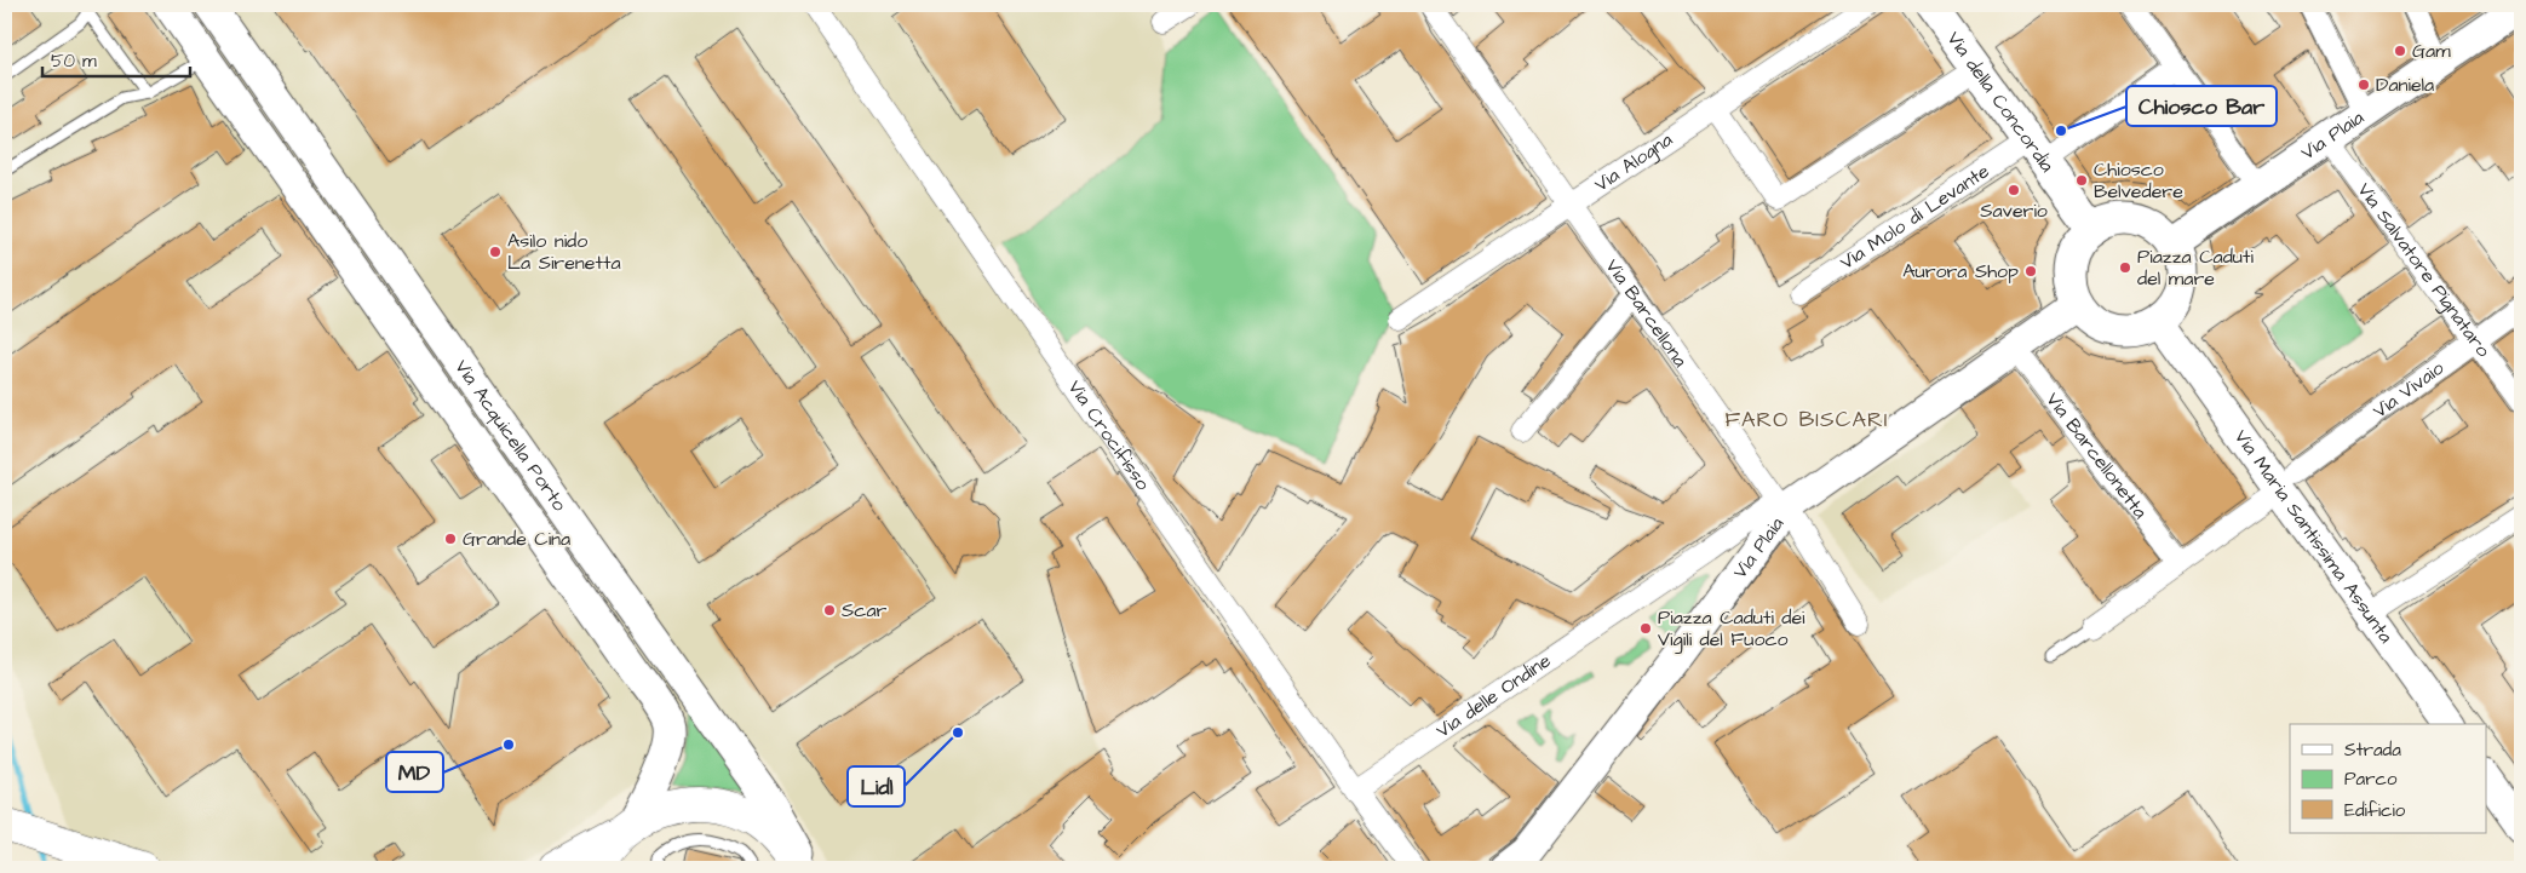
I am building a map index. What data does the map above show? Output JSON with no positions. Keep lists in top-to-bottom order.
{
  "streets": {
    "main road": [
      "Via della Concordia",
      "Via Plaia",
      "Via Acquicella Porto",
      "Via Maria Santissima Assunta"
    ],
    "street": [
      "Via Alogna",
      "Via Molo di Levante",
      "Via Salvatore Pignataro",
      "Via Barcellona",
      "Via Vivaio",
      "Via Crocifisso",
      "Via Barcellonetta",
      "Via delle Ondine"
    ]
  },
  "crossings": [
    ["Via della Concordia", "Via Plaia"],
    ["Via della Concordia", "Via Molo di Levante"],
    ["Via della Concordia", "Via Maria Santissima Assunta"],
    ["Via Plaia", "Via Salvatore Pignataro"],
    ["Via Plaia", "Via Barcellona"],
    ["Via Plaia", "Via Barcellonetta"],
    ["Via Plaia", "Via Maria Santissima Assunta"],
    ["Via Plaia", "Via delle Ondine"],
    ["Via Alogna", "Via Barcellona"],
    ["Via Salvatore Pignataro", "Via Vivaio"],
    ["Via Barcellona", "Via delle Ondine"],
    ["Via Vivaio", "Via Barcellonetta"],
    ["Via Vivaio", "Via Maria Santissima Assunta"],
    ["Via Crocifisso", "Via delle Ondine"]
  ],
  "districts": ["FARO BISCARI"],
  "places": [
    "Gam",
    "Daniela",
    "Chiosco Bar",
    "Chiosco Belvedere",
    "Saverio",
    "Asilo nido La Sirenetta",
    "Piazza Caduti del mare",
    "Aurora Shop",
    "Grande Cina",
    "Scar",
    "Piazza Caduti dei Vigili del Fuoco",
    "Lidl",
    "MD"
  ],
  "legend": ["Strada", "Parco", "Edificio"],
  "scale_bar": "50 m"
}
